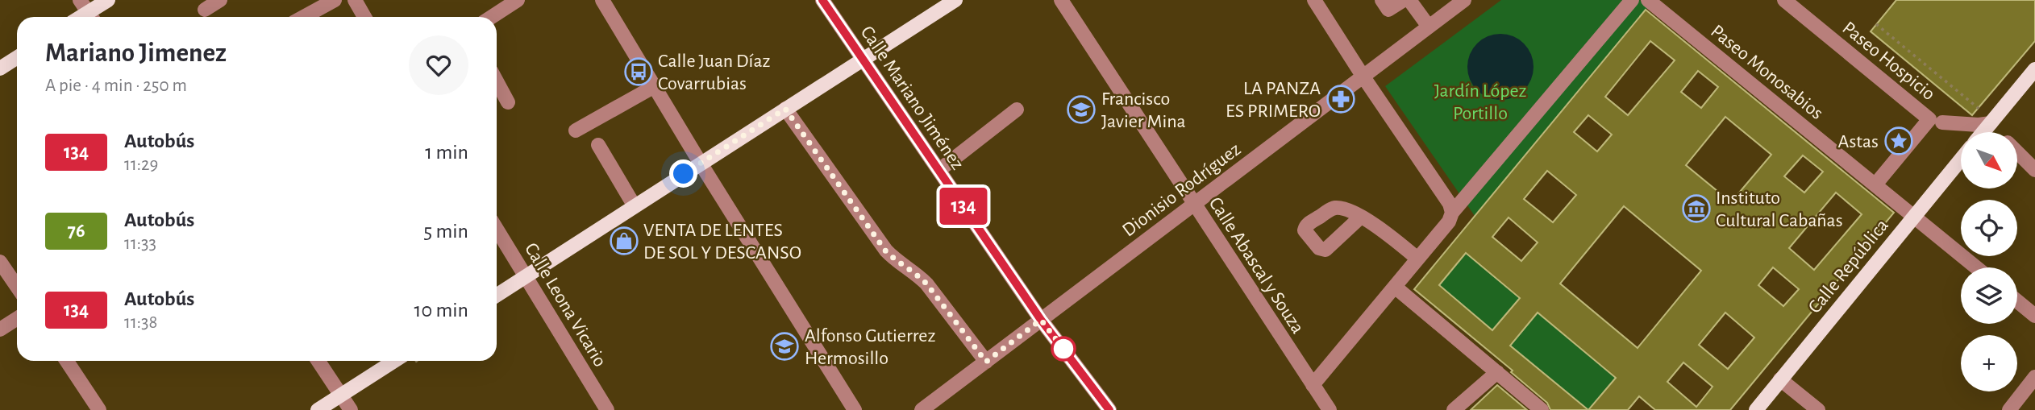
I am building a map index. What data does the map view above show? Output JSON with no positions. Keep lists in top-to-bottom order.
{
  "streets": {
    "main road": ["Calle República"],
    "street": [
      "Paseo Hospicio",
      "Paseo Monosabios",
      "Calle Mariano Jiménez",
      "Dionisio Rodríguez",
      "Calle Abascal y Souza",
      "Calle Leona Vicario"
    ]
  },
  "crossings": [
    ["Paseo Hospicio", "Paseo Monosabios"],
    ["Paseo Monosabios", "Calle República"],
    ["Calle Mariano Jiménez", "Dionisio Rodríguez"],
    ["Dionisio Rodríguez", "Calle Abascal y Souza"]
  ],
  "parks": ["Jardín López Portillo"],
  "places": {
    "bus stop": ["Calle Juan Díaz Covarrubias"],
    "pharmacy": ["LA PANZA ES PRIMERO"],
    "school or university": ["Francisco Javier Mina", "Alfonso Gutierrez Hermosillo"],
    "place": ["Astas"],
    "museum": ["Instituto Cultural Cabañas"],
    "shop": ["VENTA DE LENTES DE SOL Y DESCANSO"]
  },
  "lines": ["bus line 134"],
  "north": "bottom right",
  "page": {
    "on_map": "134",
    "heading": ["Mariano Jimenez", "A pie · 4 min · 250 m"],
    "list": [
      {
        "mark": "134",
        "name": "Autobús",
        "note": "11:29",
        "value": "1 min"
      },
      {
        "mark": "76",
        "name": "Autobús",
        "note": "11:33",
        "value": "5 min"
      },
      {
        "mark": "134",
        "name": "Autobús",
        "note": "11:38",
        "value": "10 min"
      }
    ],
    "map_buttons": "+"
  }
}
